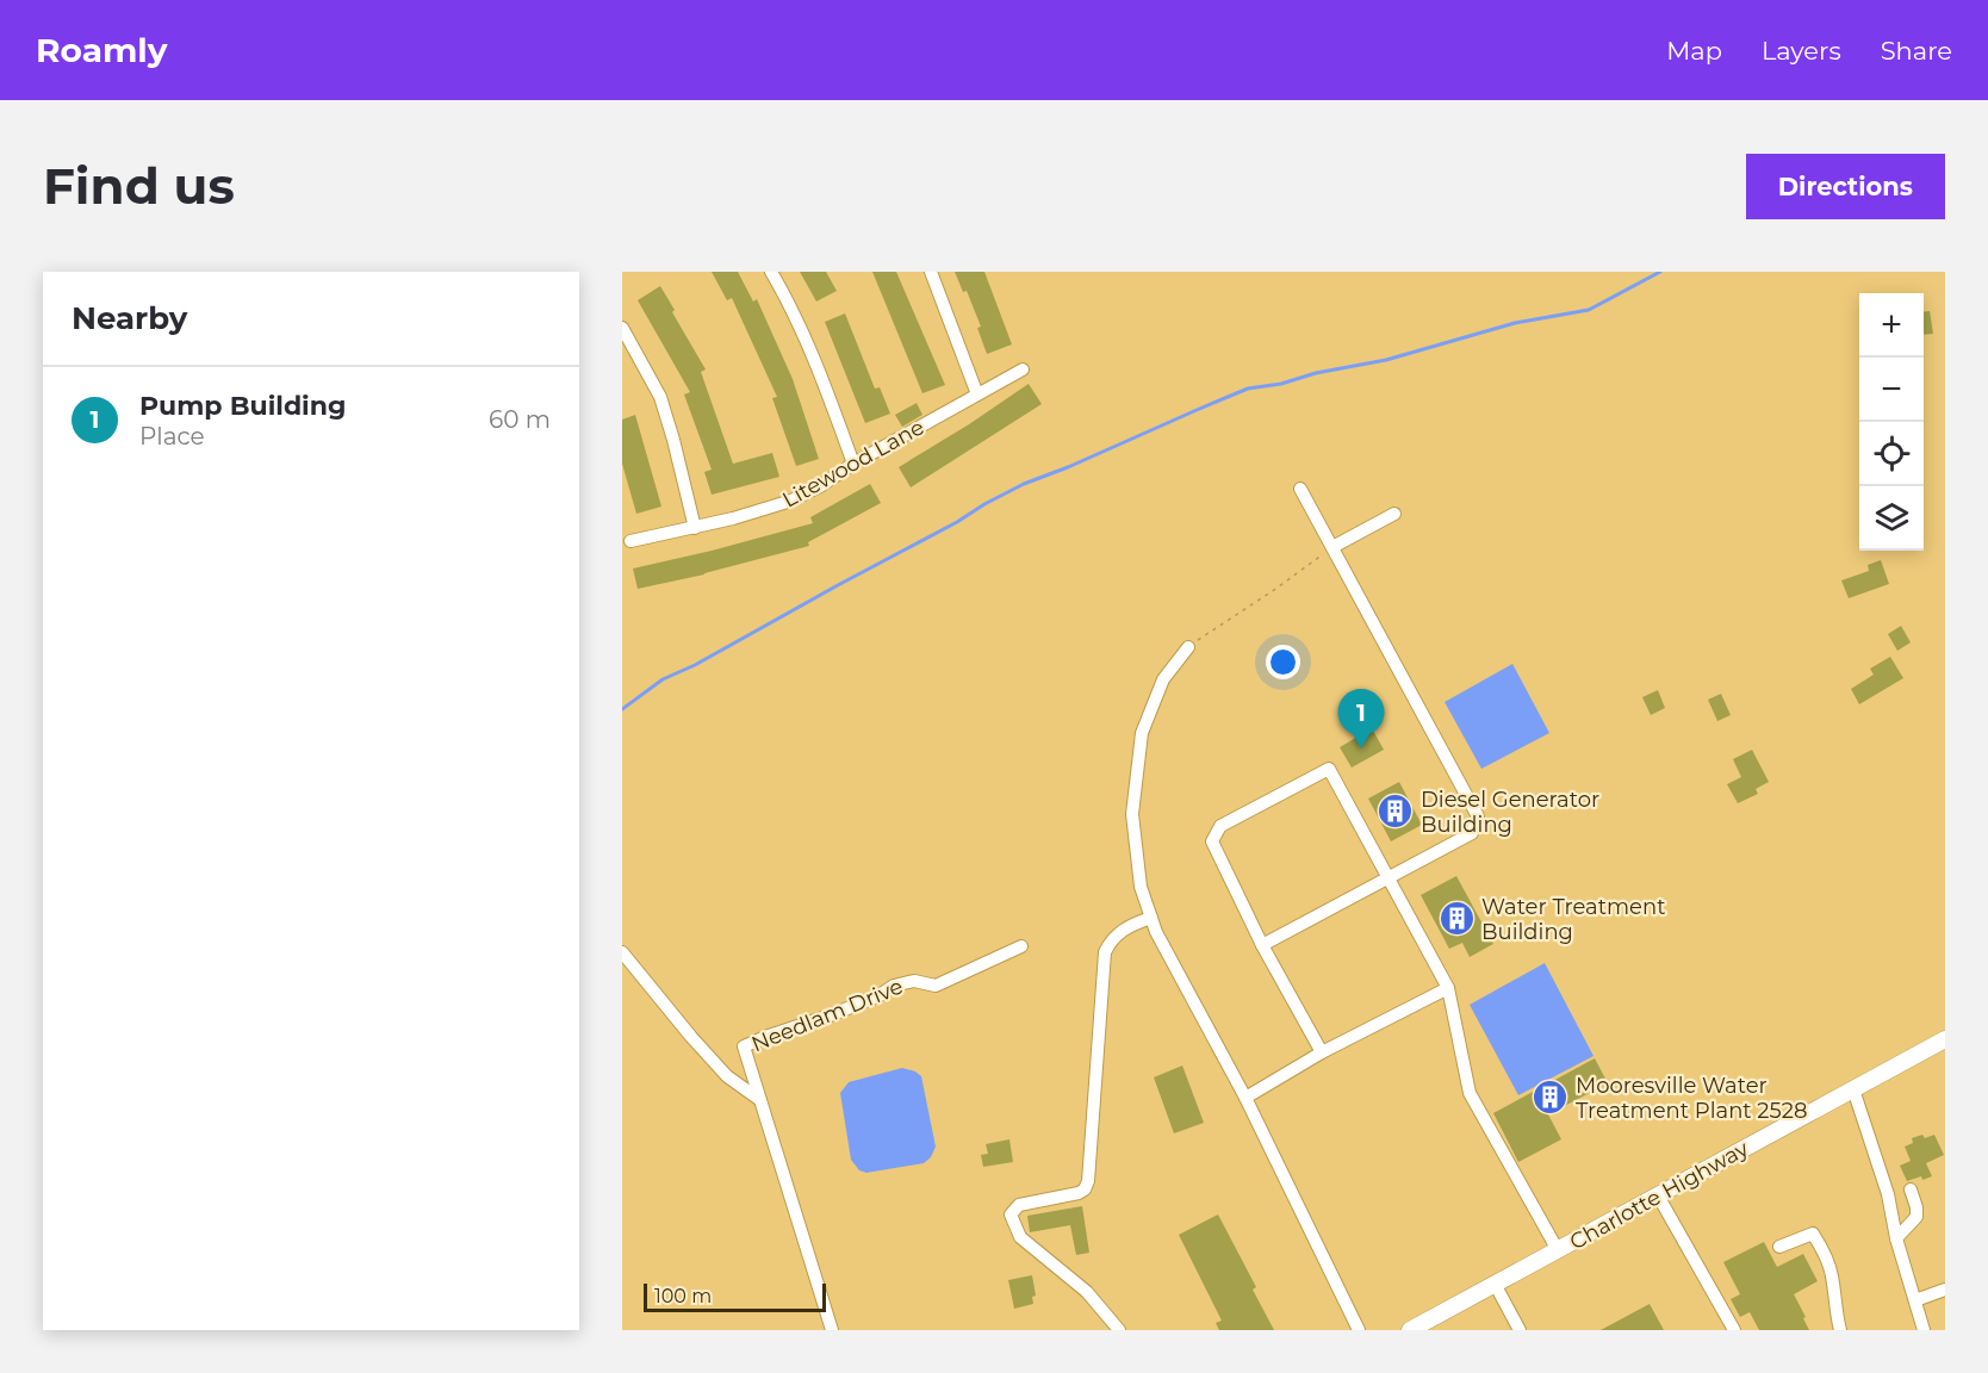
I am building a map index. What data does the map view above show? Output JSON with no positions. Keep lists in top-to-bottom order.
{
  "streets": {
    "main road": ["Charlotte Highway"],
    "street": ["Litewood Lane", "Needlam Drive"]
  },
  "places": {
    "building": ["Diesel Generator Building", "Water Treatment Building", "Mooresville Water Treatment Plant 2528"]
  },
  "scale_bar": "100 m",
  "page": {
    "header": "Roamly",
    "nav": ["Map", "Layers", "Share"],
    "buttons": "Directions",
    "title": "Find us",
    "heading": "Nearby",
    "map_buttons": ["+", "−"],
    "list": [
      {
        "mark": "1",
        "name": "Pump Building",
        "note": "Place",
        "value": "60 m"
      }
    ],
    "pins": "1",
    "scale": "100 m"
  }
}
